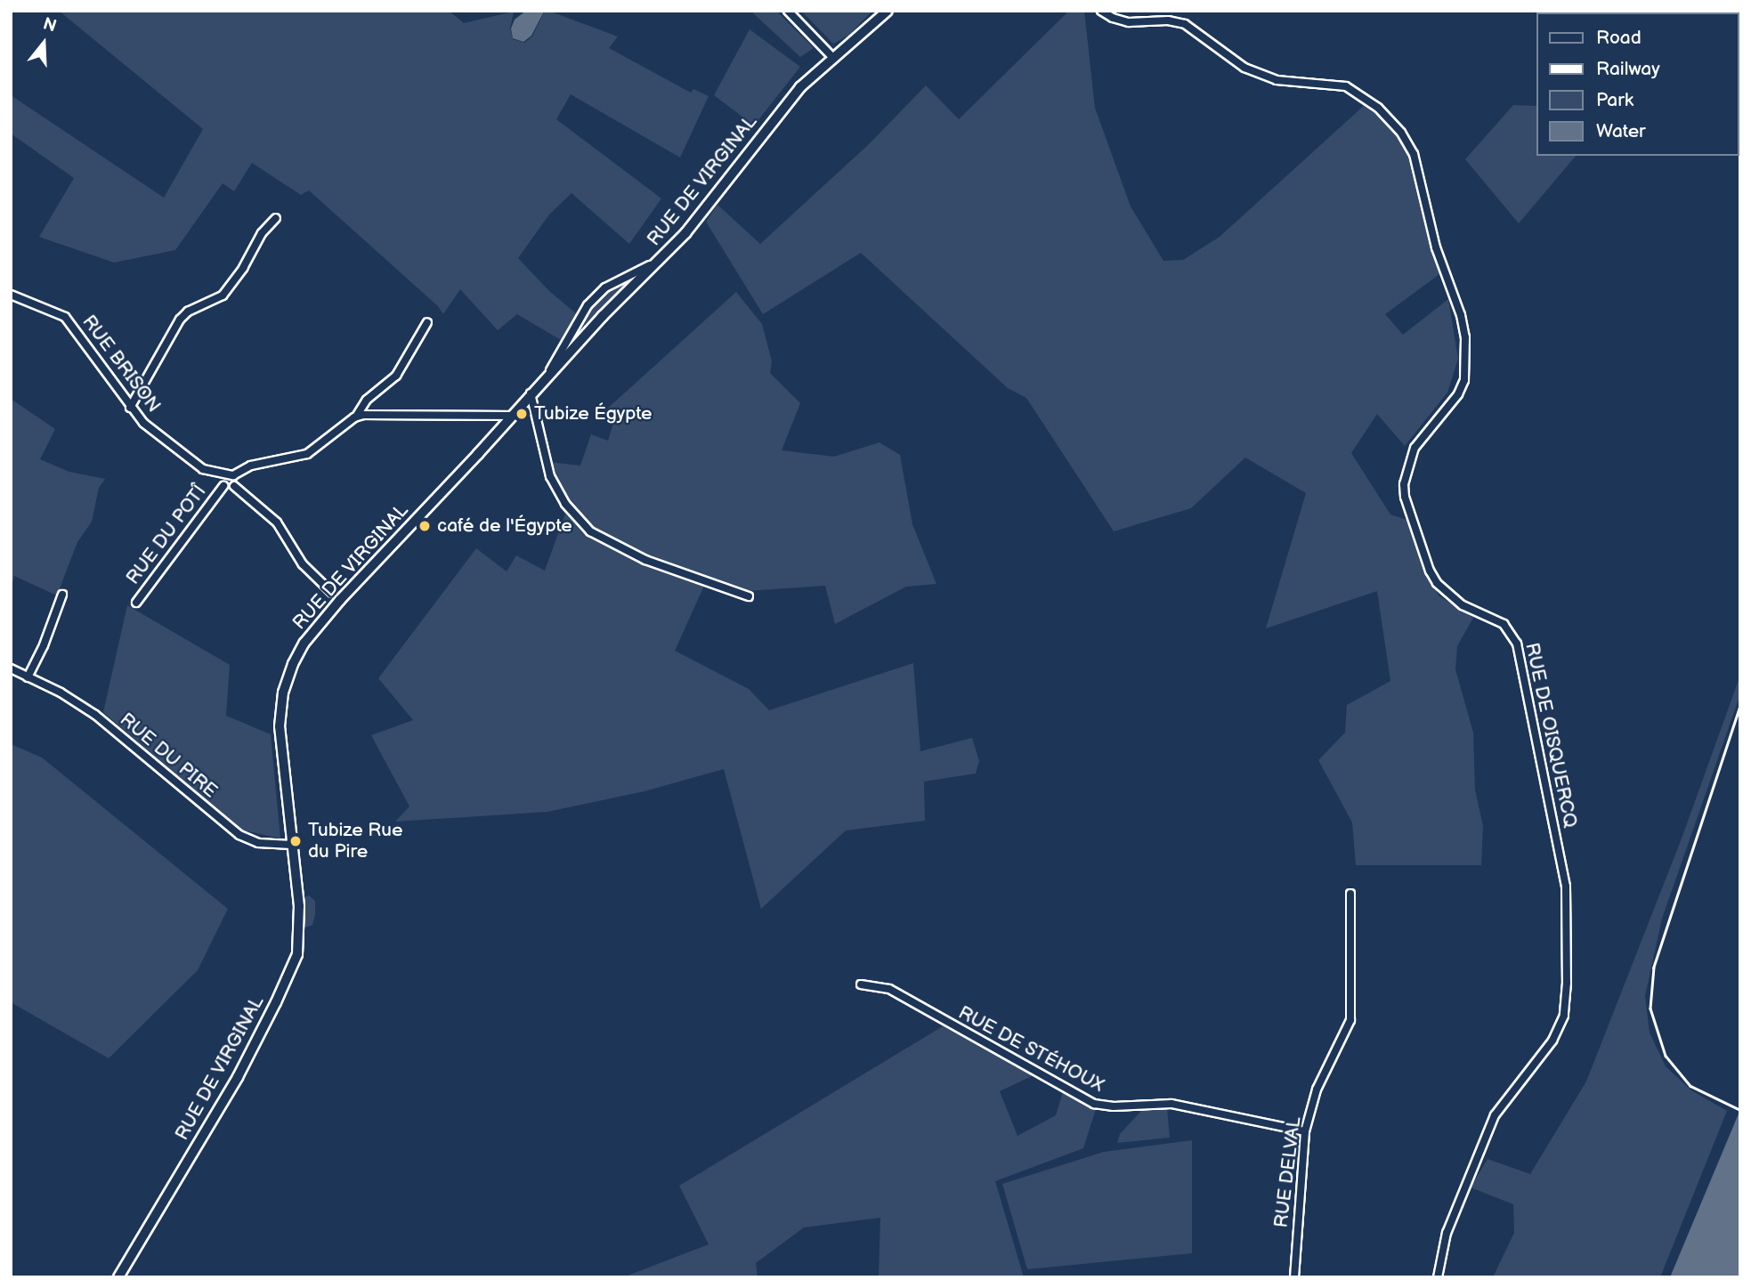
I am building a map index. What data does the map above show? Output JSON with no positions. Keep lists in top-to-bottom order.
{
  "streets": {
    "street": [
      "RUE DE VIRGINAL",
      "RUE BRISON",
      "RUE DU POTÎ",
      "RUE DE OISQUERCQ",
      "RUE DU PIRE",
      "RUE DE STÉHOUX",
      "RUE DELVAL"
    ]
  },
  "crossings": [
    ["RUE DE VIRGINAL", "RUE DU PIRE"],
    ["RUE BRISON", "RUE DU POTÎ"],
    ["RUE DE STÉHOUX", "RUE DELVAL"]
  ],
  "places": ["Tubize Égypte", "café de l'Égypte", "Tubize Rue du Pire"],
  "legend": [
    "Road",
    "Railway",
    "Park",
    "Water"
  ],
  "north": "top"
}
